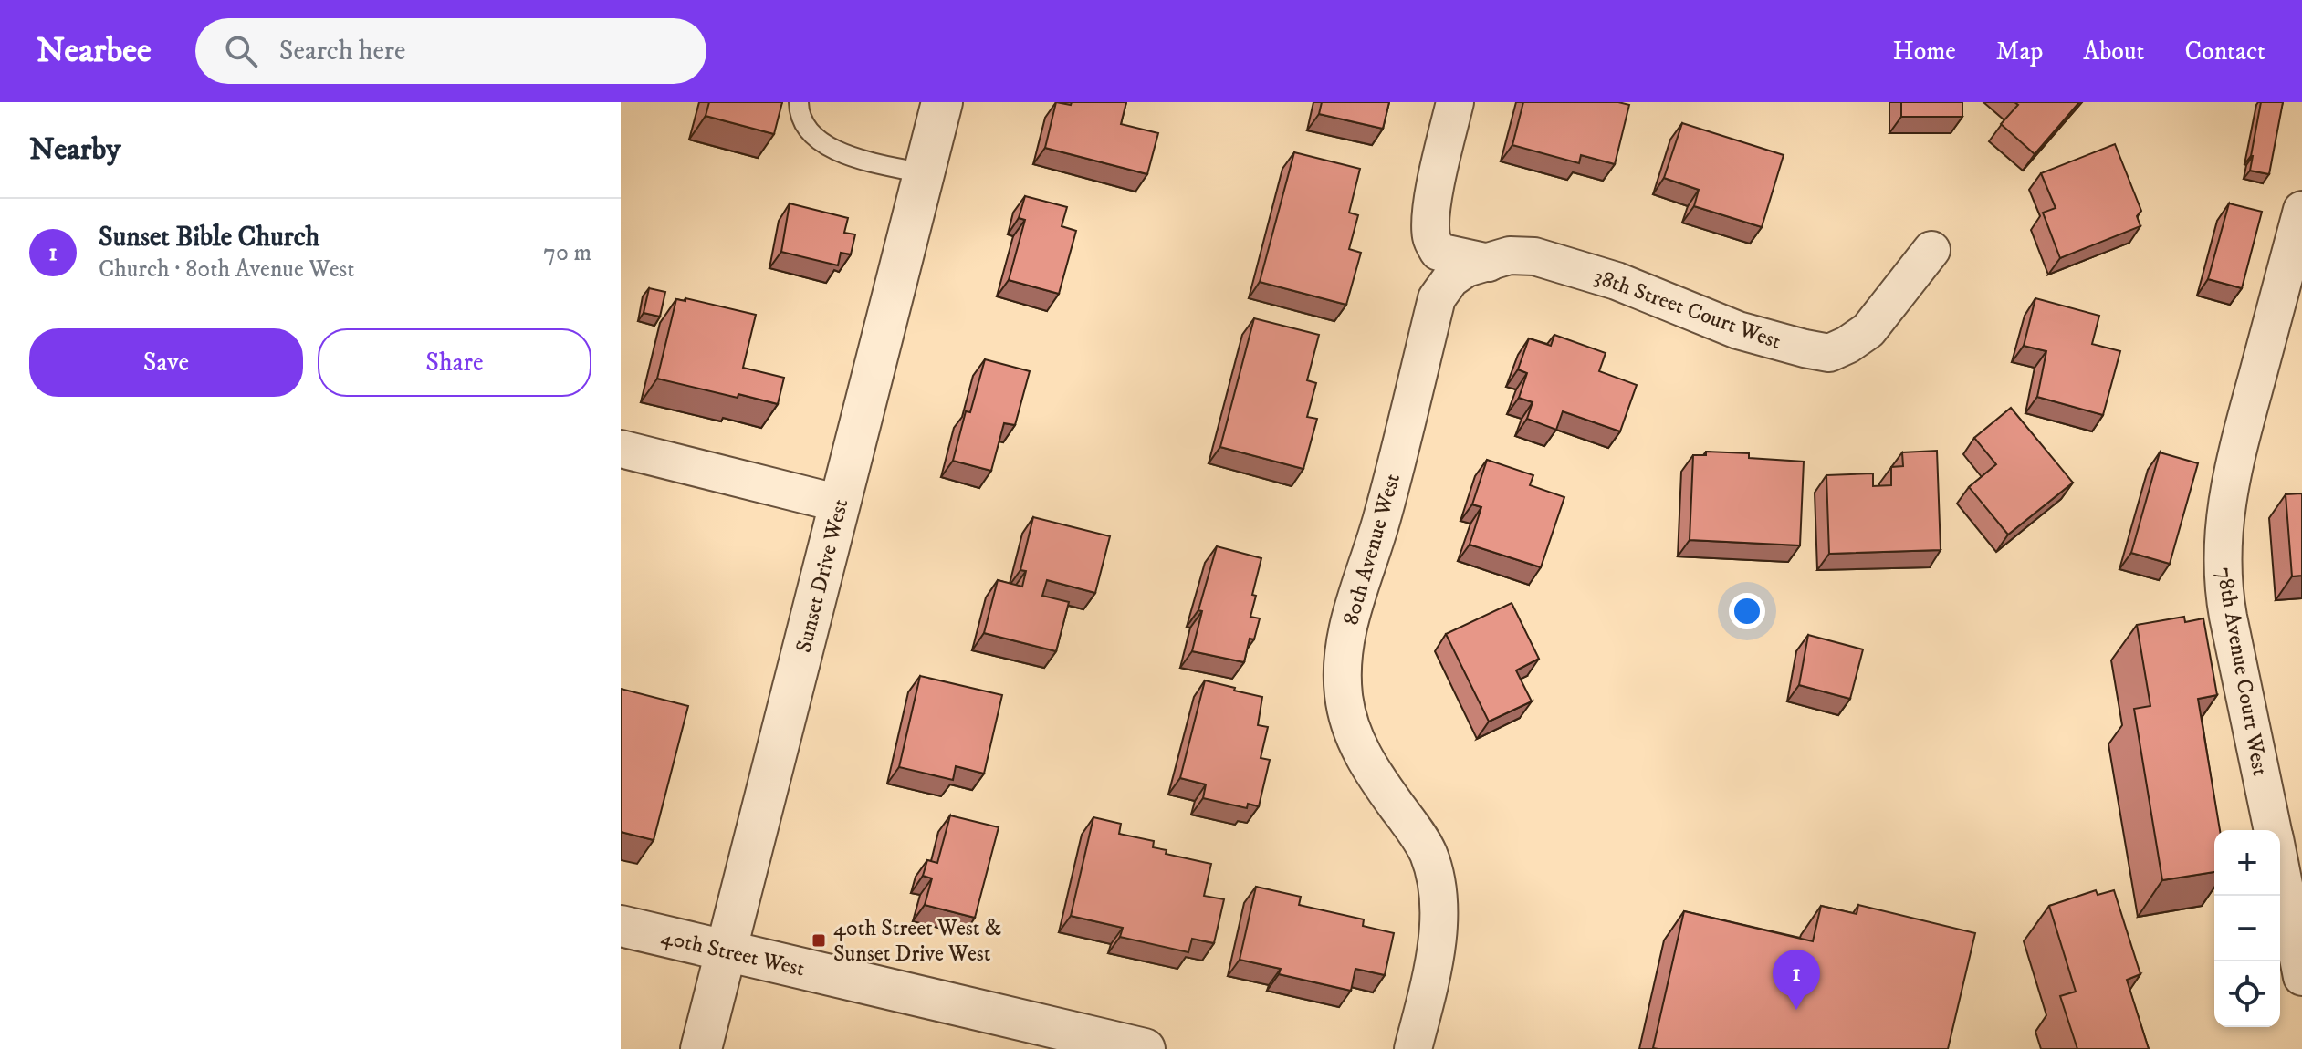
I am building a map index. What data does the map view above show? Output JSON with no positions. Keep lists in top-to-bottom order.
{
  "streets": {
    "street": [
      "38th Street Court West",
      "80th Avenue West",
      "Sunset Drive West",
      "78th Avenue Court West",
      "40th Street West"
    ]
  },
  "crossings": [
    ["38th Street Court West", "80th Avenue West"],
    ["Sunset Drive West", "40th Street West"]
  ],
  "places": {
    "transit": ["40th Street West & Sunset Drive West"]
  },
  "page": {
    "header": "Nearbee",
    "search": "Search here",
    "nav": [
      "Home",
      "Map",
      "About",
      "Contact"
    ],
    "heading": "Nearby",
    "list": [
      {
        "mark": "1",
        "name": "Sunset Bible Church",
        "note": "Church · 80th Avenue West",
        "value": "70 m"
      }
    ],
    "buttons": ["Save", "Share"],
    "map_buttons": ["+", "−"],
    "pins": "1"
  }
}
